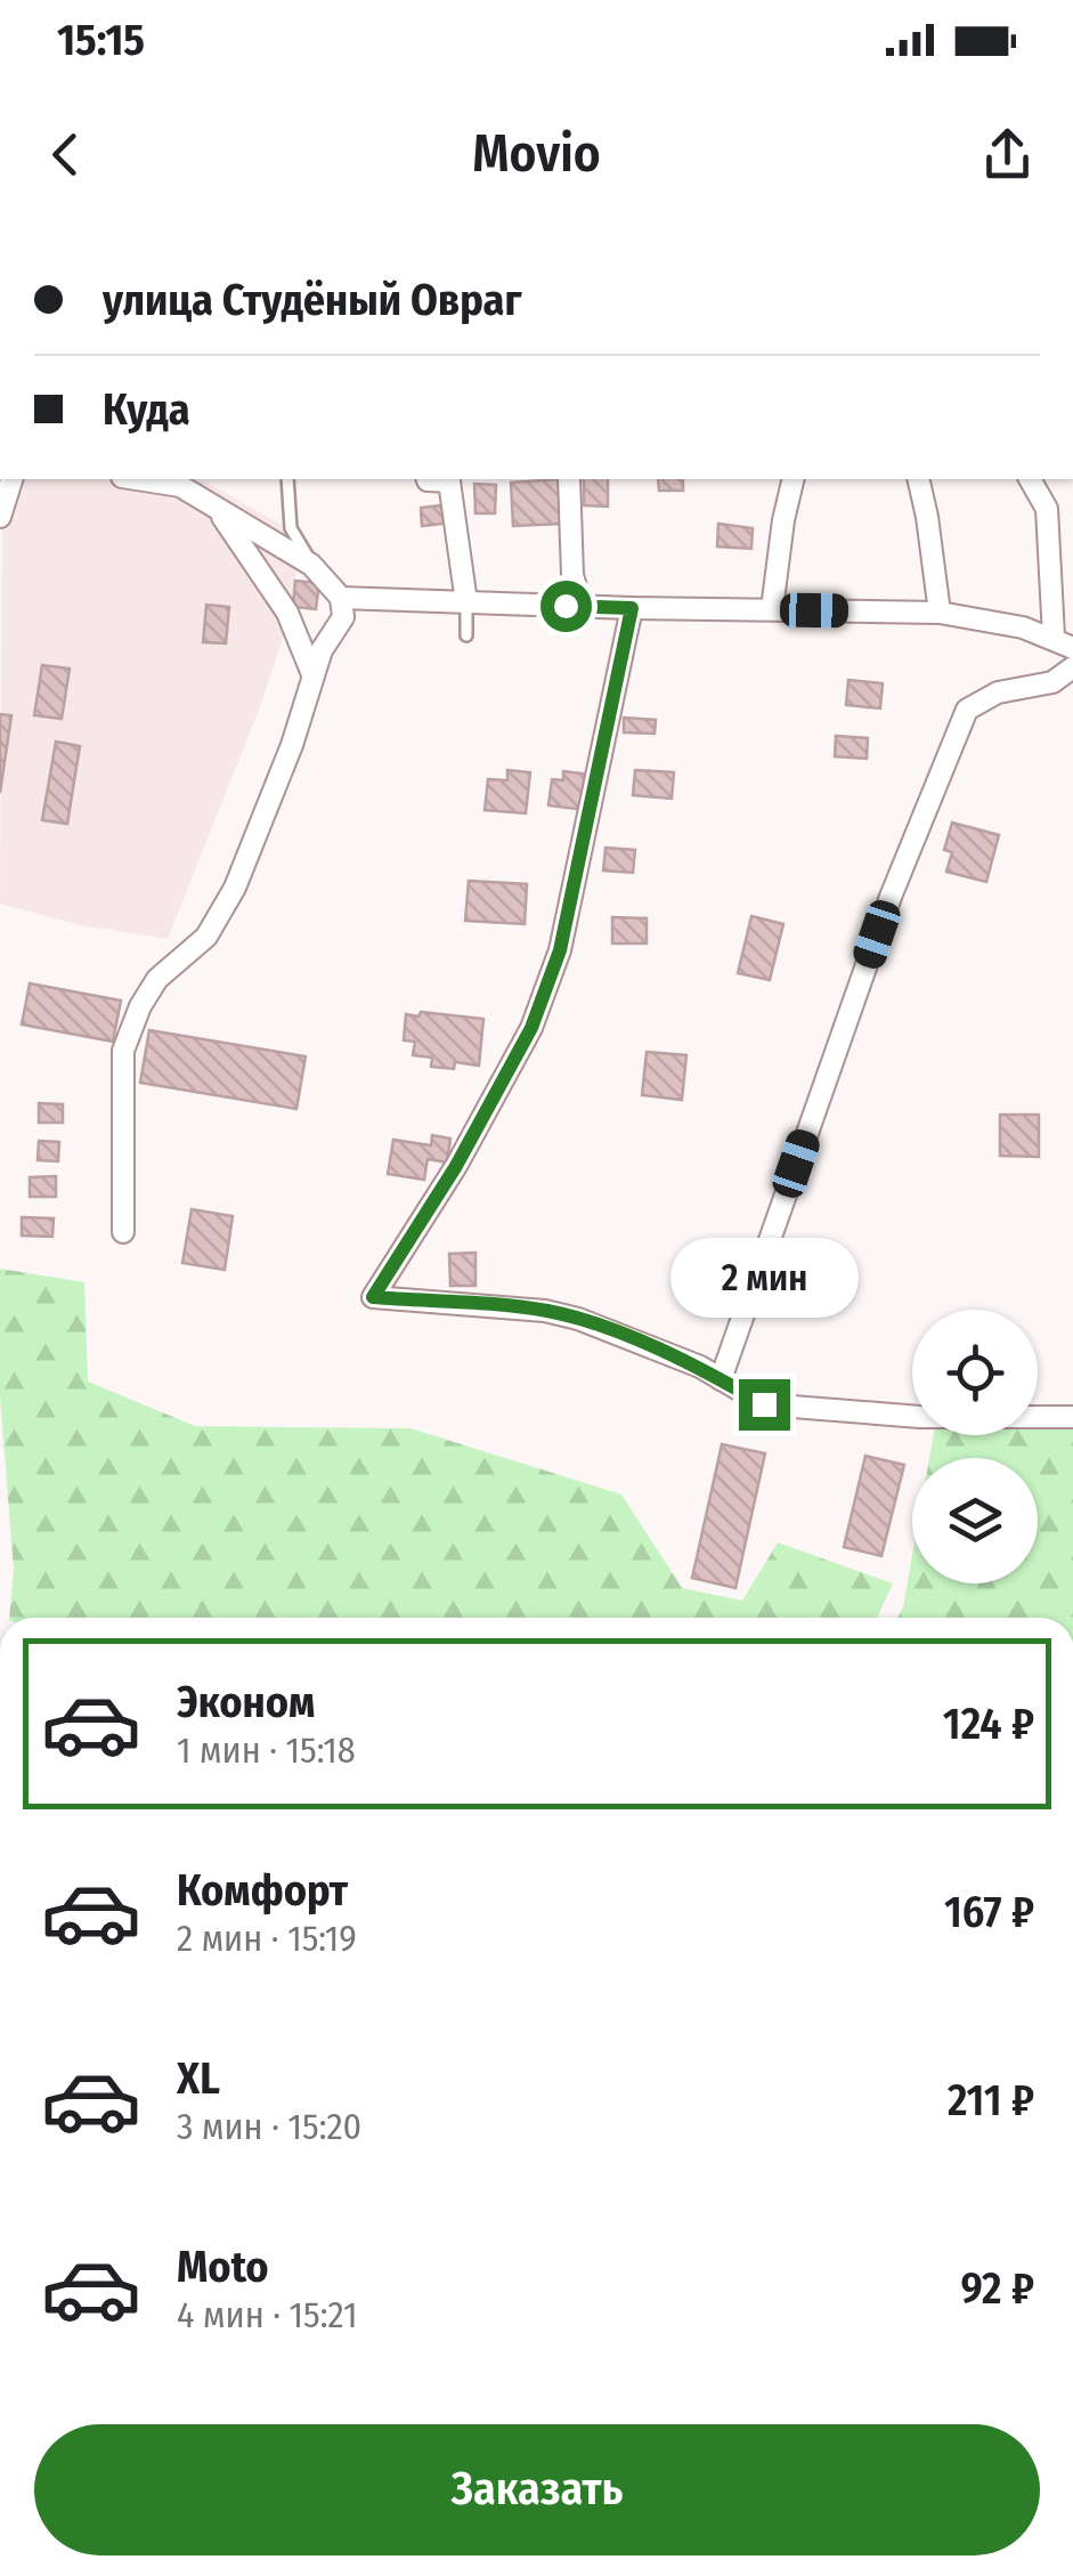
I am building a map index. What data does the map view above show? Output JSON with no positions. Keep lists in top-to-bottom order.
{
  "page": {
    "status": "15:15",
    "header": "Movio",
    "banner": ["улица Студёный Овраг", "Куда"],
    "bubble": "2 мин",
    "list": [
      {
        "name": "Эконом",
        "note": "1 мин · 15:18",
        "value": "124 ₽"
      },
      {
        "name": "Комфорт",
        "note": "2 мин · 15:19",
        "value": "167 ₽"
      },
      {
        "name": "XL",
        "note": "3 мин · 15:20",
        "value": "211 ₽"
      },
      {
        "name": "Moto",
        "note": "4 мин · 15:21",
        "value": "92 ₽"
      }
    ],
    "buttons": "Заказать"
  }
}
